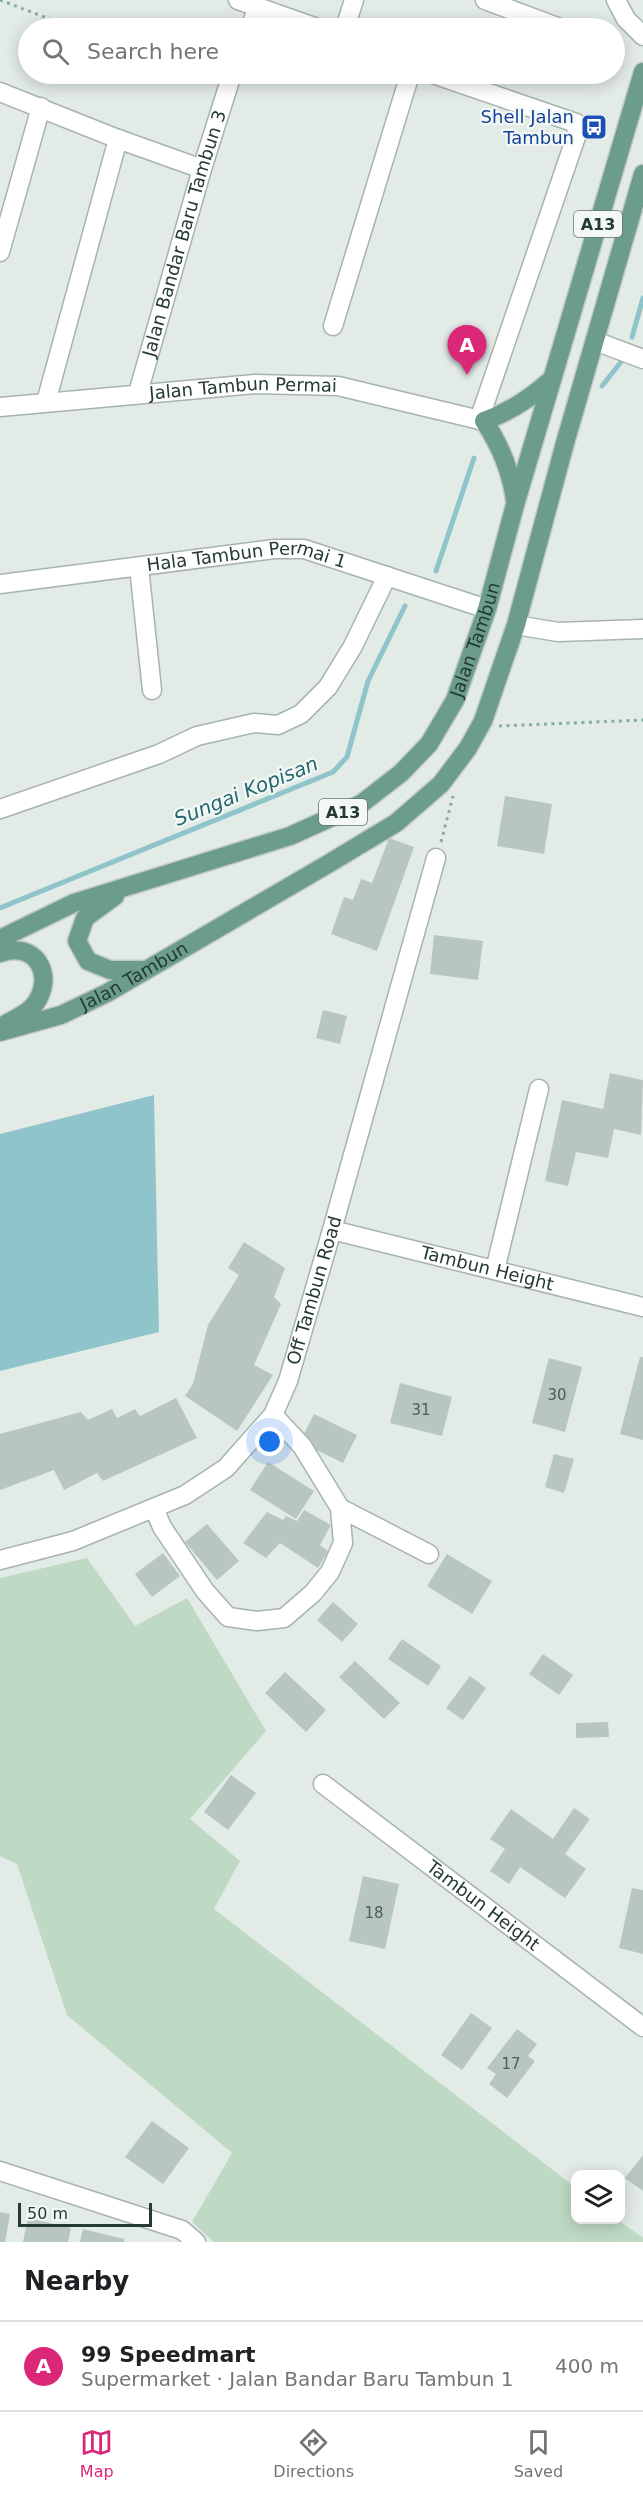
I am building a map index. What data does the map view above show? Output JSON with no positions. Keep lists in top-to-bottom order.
{
  "streets": {
    "main road": ["A13", "Jalan Tambun"],
    "street": [
      "Jalan Bandar Baru Tambun 3",
      "Jalan Tambun Permai",
      "Hala Tambun Permai 1",
      "Tambun Height",
      "Off Tambun Road"
    ]
  },
  "crossings": [
    ["Jalan Bandar Baru Tambun 3", "Jalan Tambun Permai"],
    ["Hala Tambun Permai 1", "Jalan Tambun"],
    ["Tambun Height", "Off Tambun Road"]
  ],
  "water": ["Sungai Kopisan"],
  "places": {
    "bus stop": ["Shell Jalan Tambun"]
  },
  "house_numbers": [
    "30",
    "31",
    "18",
    "17"
  ],
  "scale_bar": "50 m",
  "page": {
    "search": "Search here",
    "pins": "A",
    "scale": "50 m",
    "heading": "Nearby",
    "list": [
      {
        "mark": "A",
        "name": "99 Speedmart",
        "note": "Supermarket · Jalan Bandar Baru Tambun 1",
        "value": "400 m"
      }
    ],
    "nav": ["Map", "Directions", "Saved"]
  }
}
